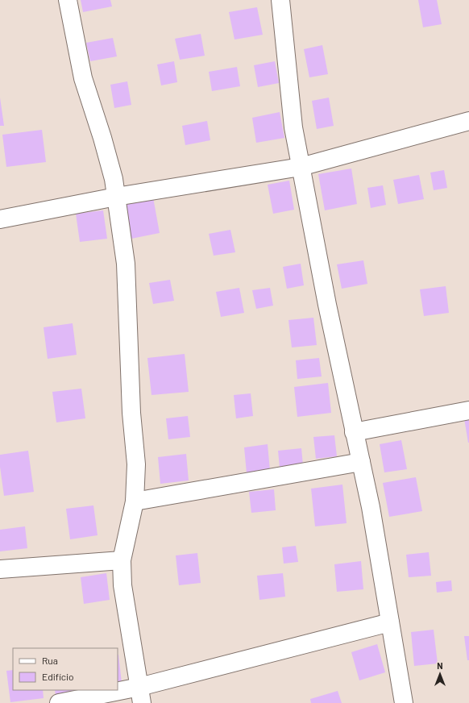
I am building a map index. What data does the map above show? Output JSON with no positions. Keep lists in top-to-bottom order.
{
  "legend": ["Rua", "Edifício"],
  "north": "top"
}
